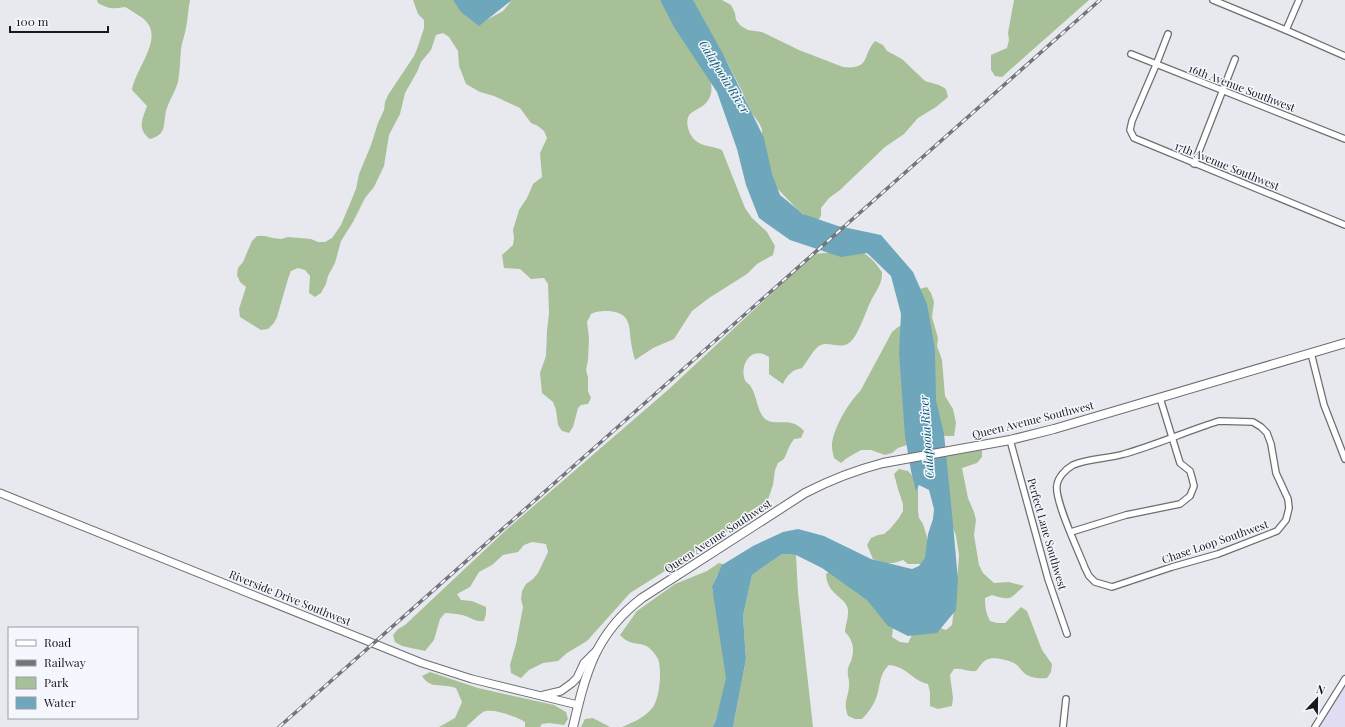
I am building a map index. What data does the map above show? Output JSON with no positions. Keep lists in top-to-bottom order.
{
  "streets": {
    "main road": ["Queen Avenue Southwest"],
    "street": [
      "16th Avenue Southwest",
      "17th Avenue Southwest",
      "Perfect Lane Southwest",
      "Chase Loop Southwest",
      "Riverside Drive Southwest"
    ]
  },
  "crossings": [
    ["16th Avenue Southwest", "17th Avenue Southwest"],
    ["Queen Avenue Southwest", "Perfect Lane Southwest"],
    ["Queen Avenue Southwest", "Riverside Drive Southwest"]
  ],
  "water": ["Calapooia River"],
  "legend": [
    "Road",
    "Railway",
    "Park",
    "Water"
  ],
  "scale_bar": "100 m",
  "north": "top"
}
